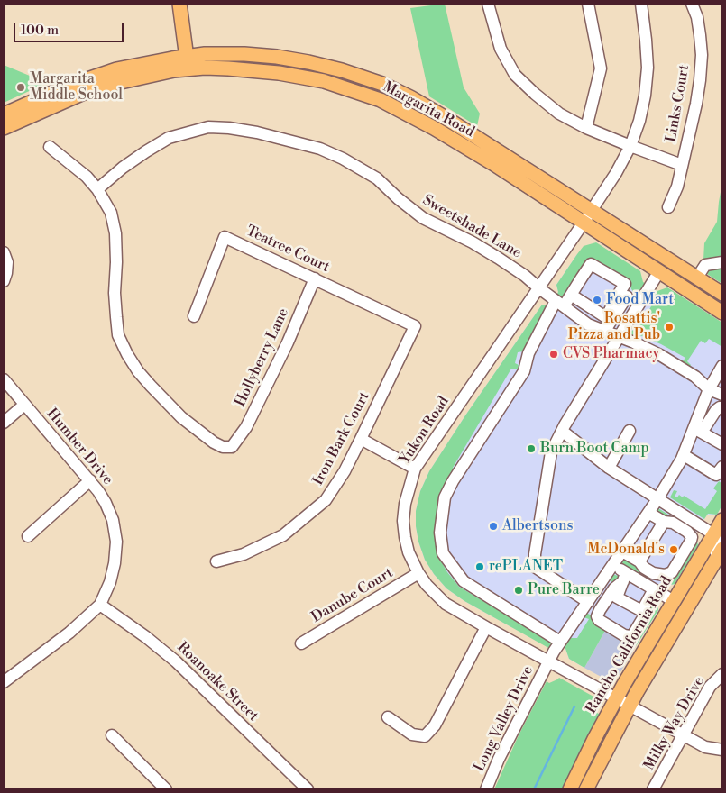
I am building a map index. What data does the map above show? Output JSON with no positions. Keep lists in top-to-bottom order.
{
  "streets": {
    "main road": ["Margarita Road", "Rancho California Road"],
    "street": [
      "Links Court",
      "Sweetshade Lane",
      "Teatree Court",
      "Hollyberry Lane",
      "Yukon Road",
      "Iron Bark Court",
      "Humber Drive",
      "Danube Court",
      "Roanoake Street",
      "Long Valley Drive",
      "Milky Way Drive"
    ]
  },
  "crossings": [
    ["Margarita Road", "Yukon Road"],
    ["Sweetshade Lane", "Hollyberry Lane"],
    ["Sweetshade Lane", "Yukon Road"],
    ["Teatree Court", "Hollyberry Lane"],
    ["Teatree Court", "Iron Bark Court"],
    ["Yukon Road", "Danube Court"],
    ["Yukon Road", "Rancho California Road"],
    ["Yukon Road", "Long Valley Drive"],
    ["Yukon Road", "Milky Way Drive"],
    ["Humber Drive", "Roanoake Street"]
  ],
  "places": [
    "Margarita Middle School",
    "Food Mart",
    "Rosattis' Pizza and Pub",
    "CVS Pharmacy",
    "Burn Boot Camp",
    "Albertsons",
    "McDonald's",
    "rePLANET",
    "Pure Barre"
  ],
  "scale_bar": "100 m"
}
